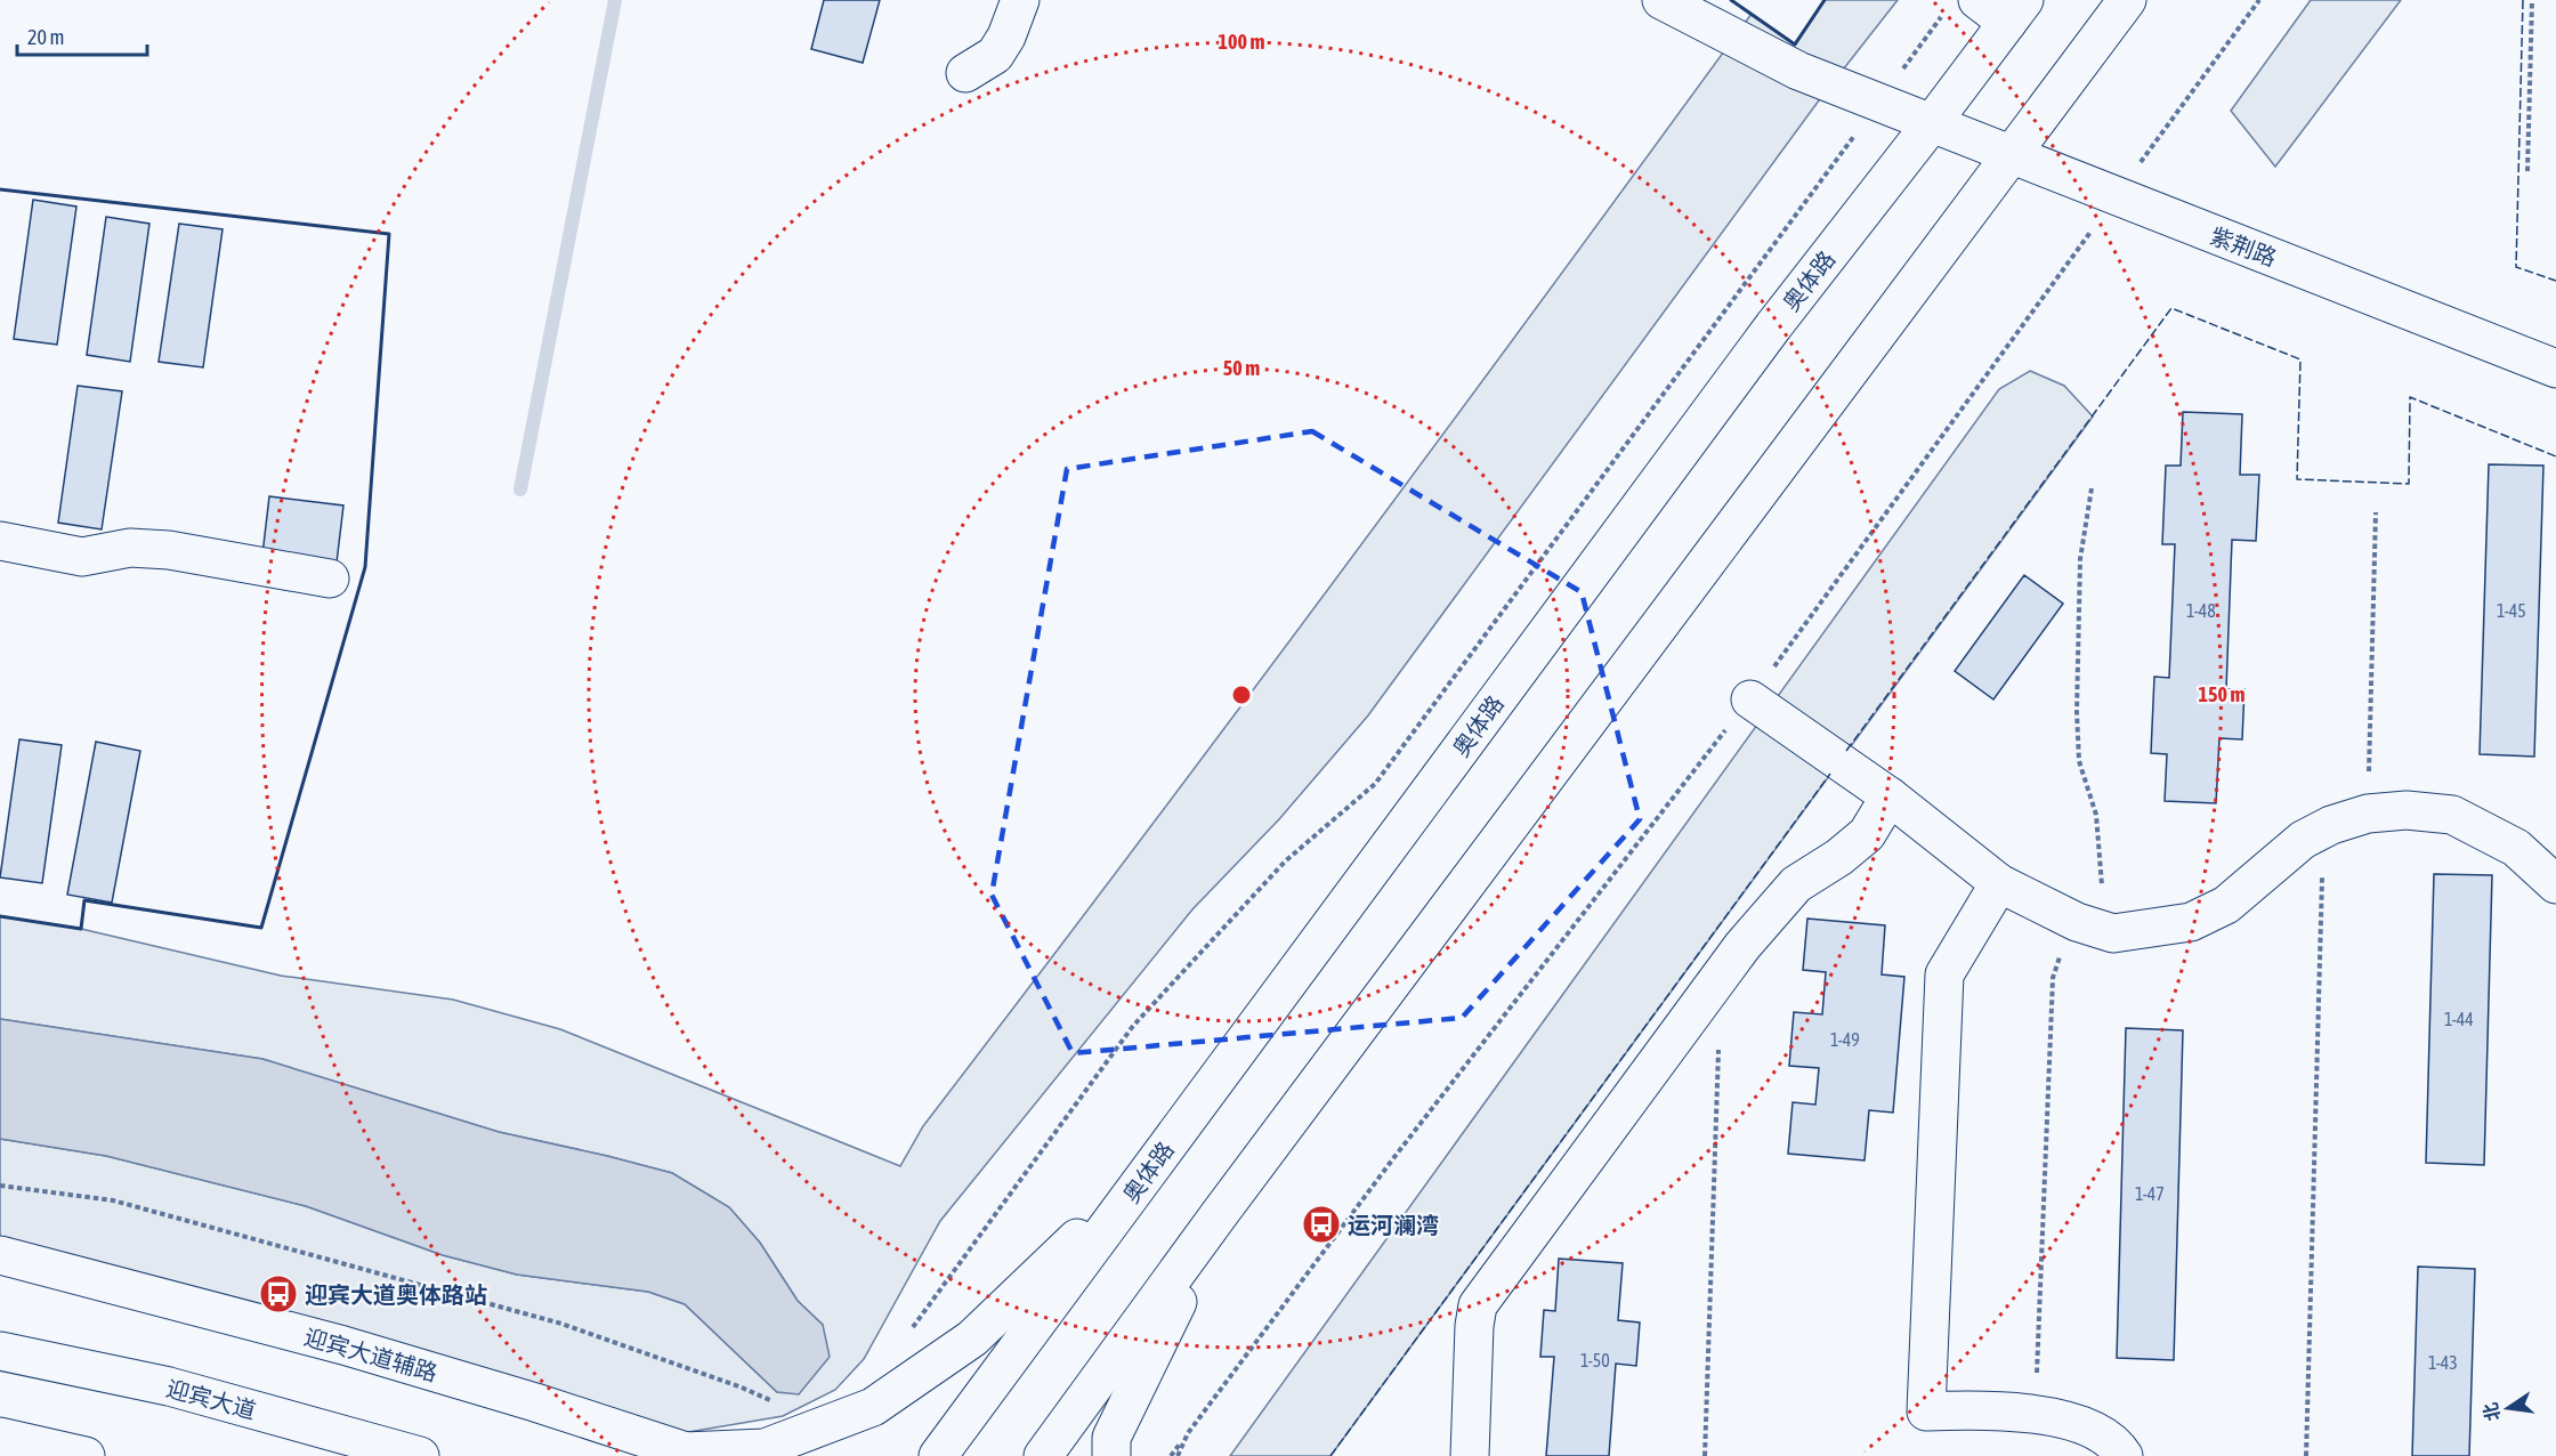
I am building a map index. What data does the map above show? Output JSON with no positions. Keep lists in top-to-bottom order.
{
  "streets": {
    "main road": [
      "紫荆路",
      "奥体路",
      "迎宾大道辅路",
      "迎宾大道"
    ]
  },
  "crossings": [
    ["紫荆路", "奥体路"]
  ],
  "places": {
    "bus stop": ["运河澜湾", "迎宾大道奥体路站"]
  },
  "house_numbers": [
    "1-48",
    "1-45",
    "1-44",
    "1-49",
    "1-47",
    "1-50",
    "1-43"
  ],
  "scale_bar": "20 m",
  "north": "left",
  "rings": ["100 m", "50 m", "150 m"]
}
